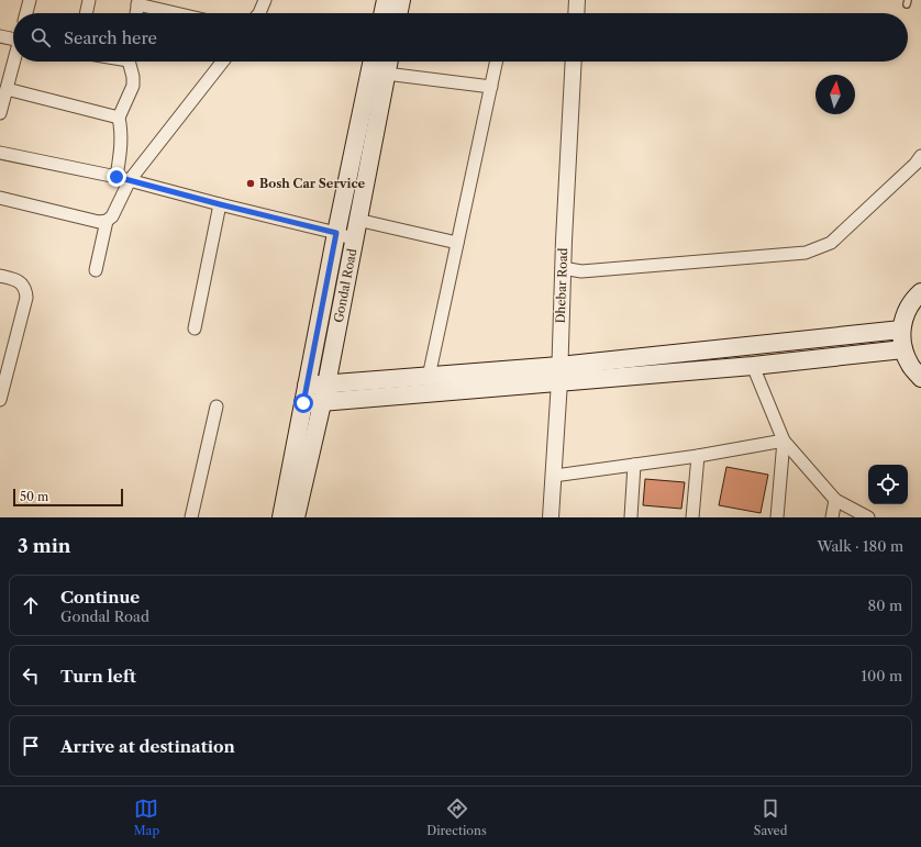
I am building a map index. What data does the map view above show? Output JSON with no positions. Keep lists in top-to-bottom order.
{
  "streets": {
    "main road": ["Gondal Road"],
    "street": ["Dhebar Road"]
  },
  "places": ["Bosh Car Service"],
  "scale_bar": "50 m",
  "north": "top",
  "page": {
    "search": "Search here",
    "scale": "50 m",
    "heading": ["3 min", "Walk · 180 m"],
    "list": [
      ["Continue", "Gondal Road", "80 m"],
      ["Turn left", "100 m"],
      "Arrive at destination"
    ],
    "nav": ["Map", "Directions", "Saved"]
  }
}
